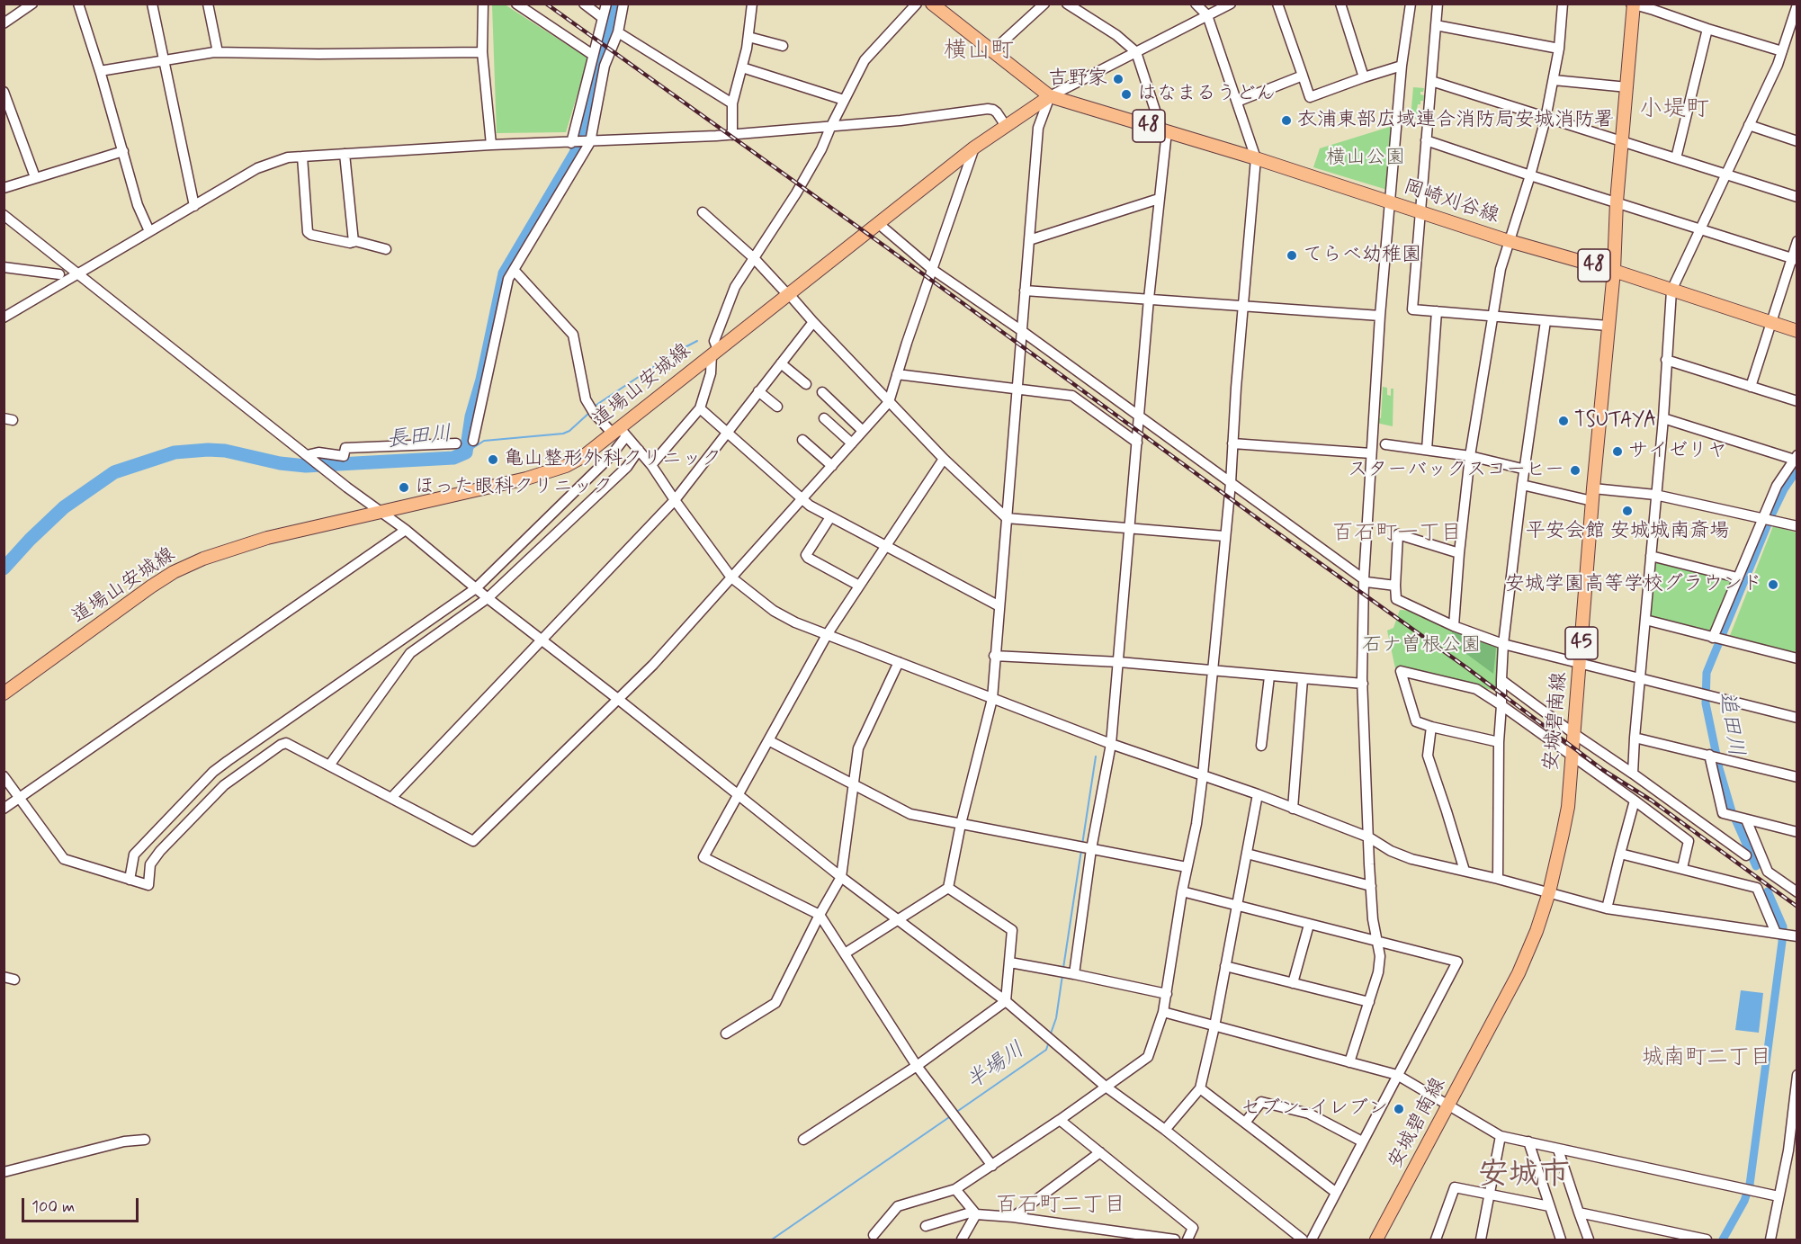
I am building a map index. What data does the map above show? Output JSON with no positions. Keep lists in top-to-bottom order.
{
  "streets": {
    "main road": [
      "48",
      "岡崎刈谷線",
      "道場山安城線",
      "45",
      "安城碧南線"
    ]
  },
  "crossings": [
    ["岡崎刈谷線", "道場山安城線"],
    ["岡崎刈谷線", "安城碧南線"]
  ],
  "districts": [
    "横山町",
    "小堤町",
    "百石町一丁目",
    "城南町二丁目",
    "安城市",
    "百石町二丁目"
  ],
  "water": ["長田川", "追田川", "半場川"],
  "parks": ["横山公園", "石ナ曽根公園"],
  "places": [
    "吉野家",
    "はなまるうどん",
    "衣浦東部広域連合消防局安城消防署",
    "てらべ幼稚園",
    "TSUTAYA",
    "サイゼリヤ",
    "亀山整形外科クリニック",
    "スターバックスコーヒー",
    "ほった眼科クリニック",
    "平安会館 安城城南斎場",
    "安城学園高等学校グラウンド",
    "セブン-イレブン"
  ],
  "scale_bar": "100 m"
}
